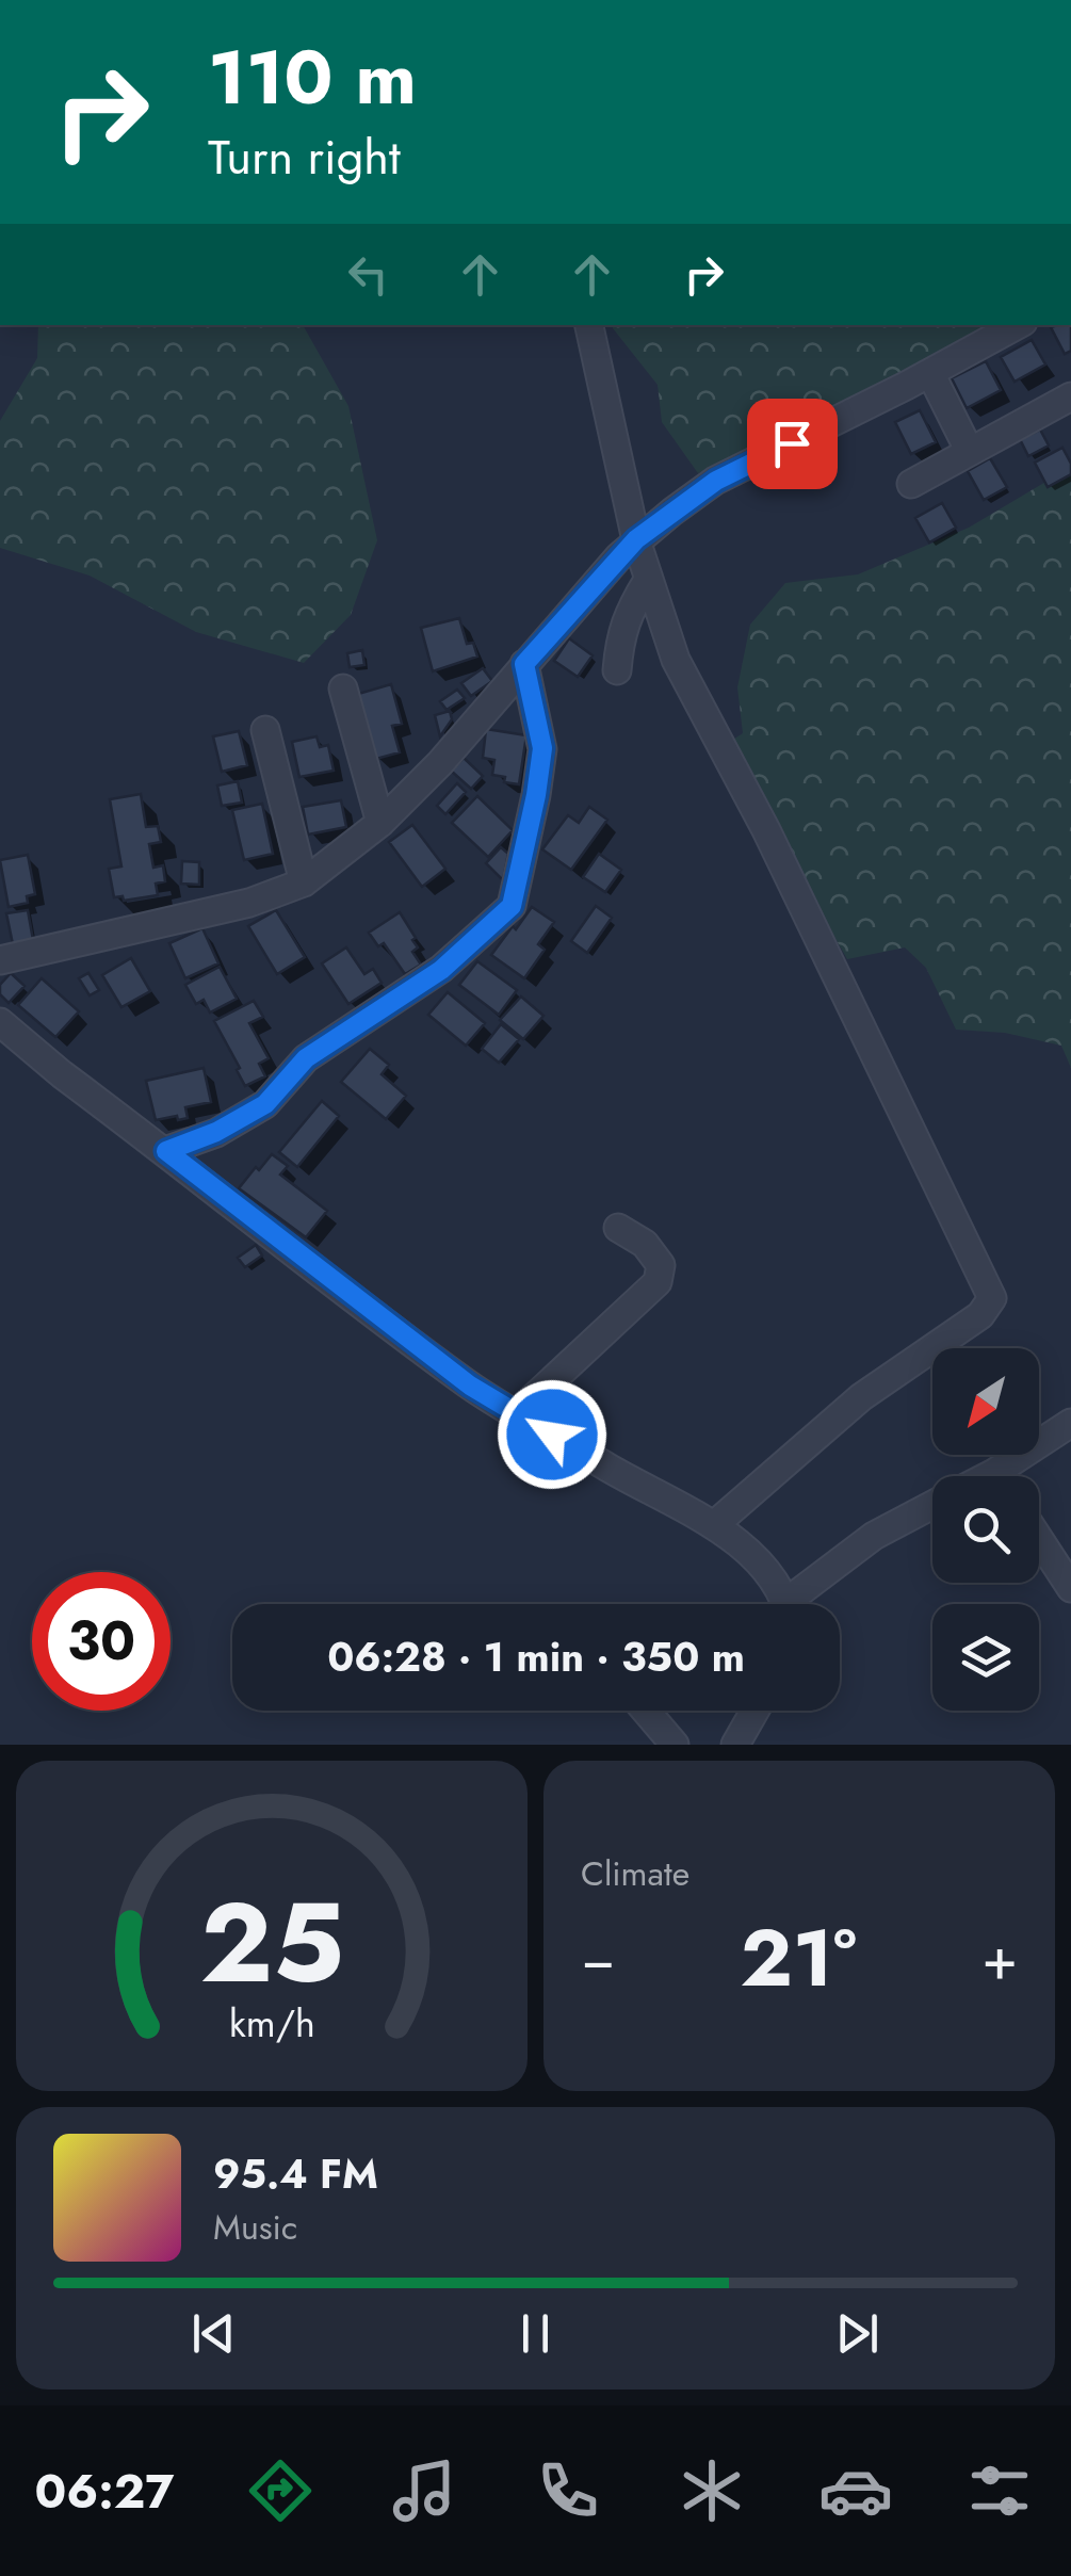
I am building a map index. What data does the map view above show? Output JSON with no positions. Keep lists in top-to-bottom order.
{
  "north": "bottom left",
  "page": {
    "turn": ["110 m", "Turn right"],
    "limit": "30",
    "trip": "06:28 · 1 min · 350 m",
    "tile": "Climate",
    "heat": ["−", "21°", "+"],
    "song": ["95.4 FM", "Music"],
    "tabs": "06:27",
    "gauge": ["25", "km/h"]
  }
}
